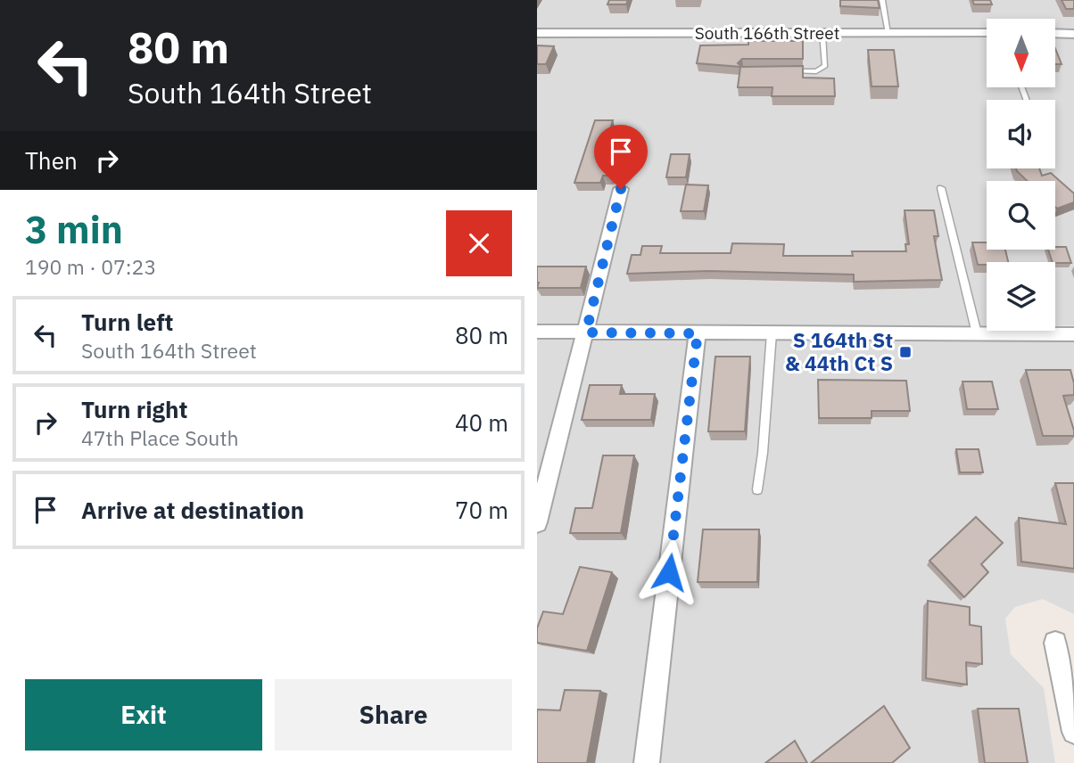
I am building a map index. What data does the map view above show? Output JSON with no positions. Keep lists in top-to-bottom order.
{
  "streets": {
    "street": ["South 166th Street"]
  },
  "places": {
    "transit": ["S 164th St & 44th Ct S"]
  },
  "north": "bottom",
  "page": {
    "turn": ["80 m", "South 164th Street"],
    "then": "Then",
    "heading": ["3 min", "190 m · 07:23"],
    "list": [
      {
        "name": "Turn left",
        "note": "South 164th Street",
        "value": "80 m"
      },
      {
        "name": "Turn right",
        "note": "47th Place South",
        "value": "40 m"
      },
      {
        "name": "Arrive at destination",
        "value": "70 m"
      }
    ],
    "buttons": ["Exit", "Share"]
  }
}
